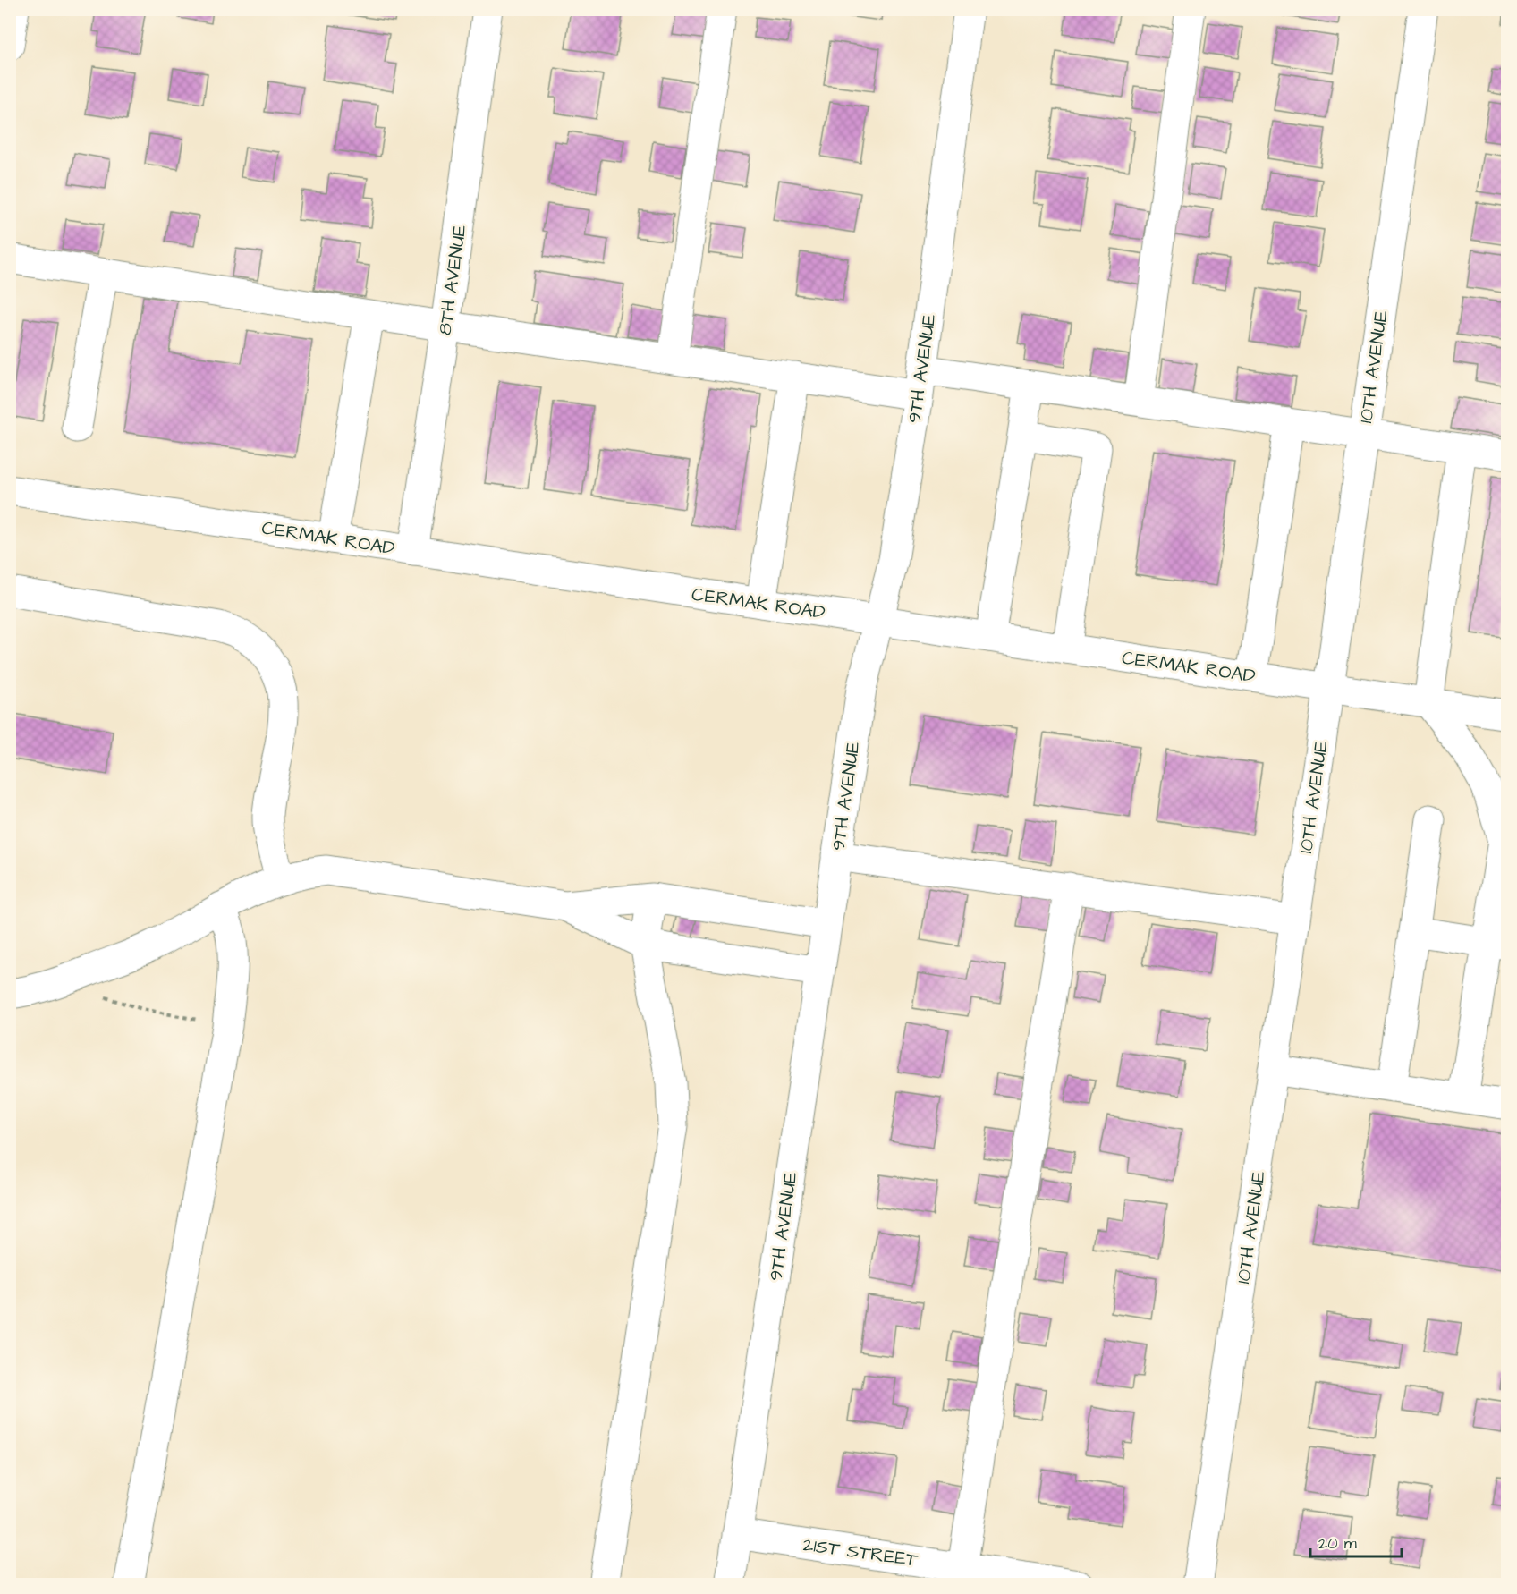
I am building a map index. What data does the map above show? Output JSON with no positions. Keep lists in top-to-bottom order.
{
  "streets": {
    "street": [
      "8TH AVENUE",
      "10TH AVENUE",
      "9TH AVENUE",
      "CERMAK ROAD",
      "21ST STREET"
    ]
  },
  "crossings": [
    ["8TH AVENUE", "CERMAK ROAD"],
    ["10TH AVENUE", "CERMAK ROAD"],
    ["9TH AVENUE", "CERMAK ROAD"],
    ["9TH AVENUE", "21ST STREET"]
  ],
  "scale_bar": "20 m"
}
